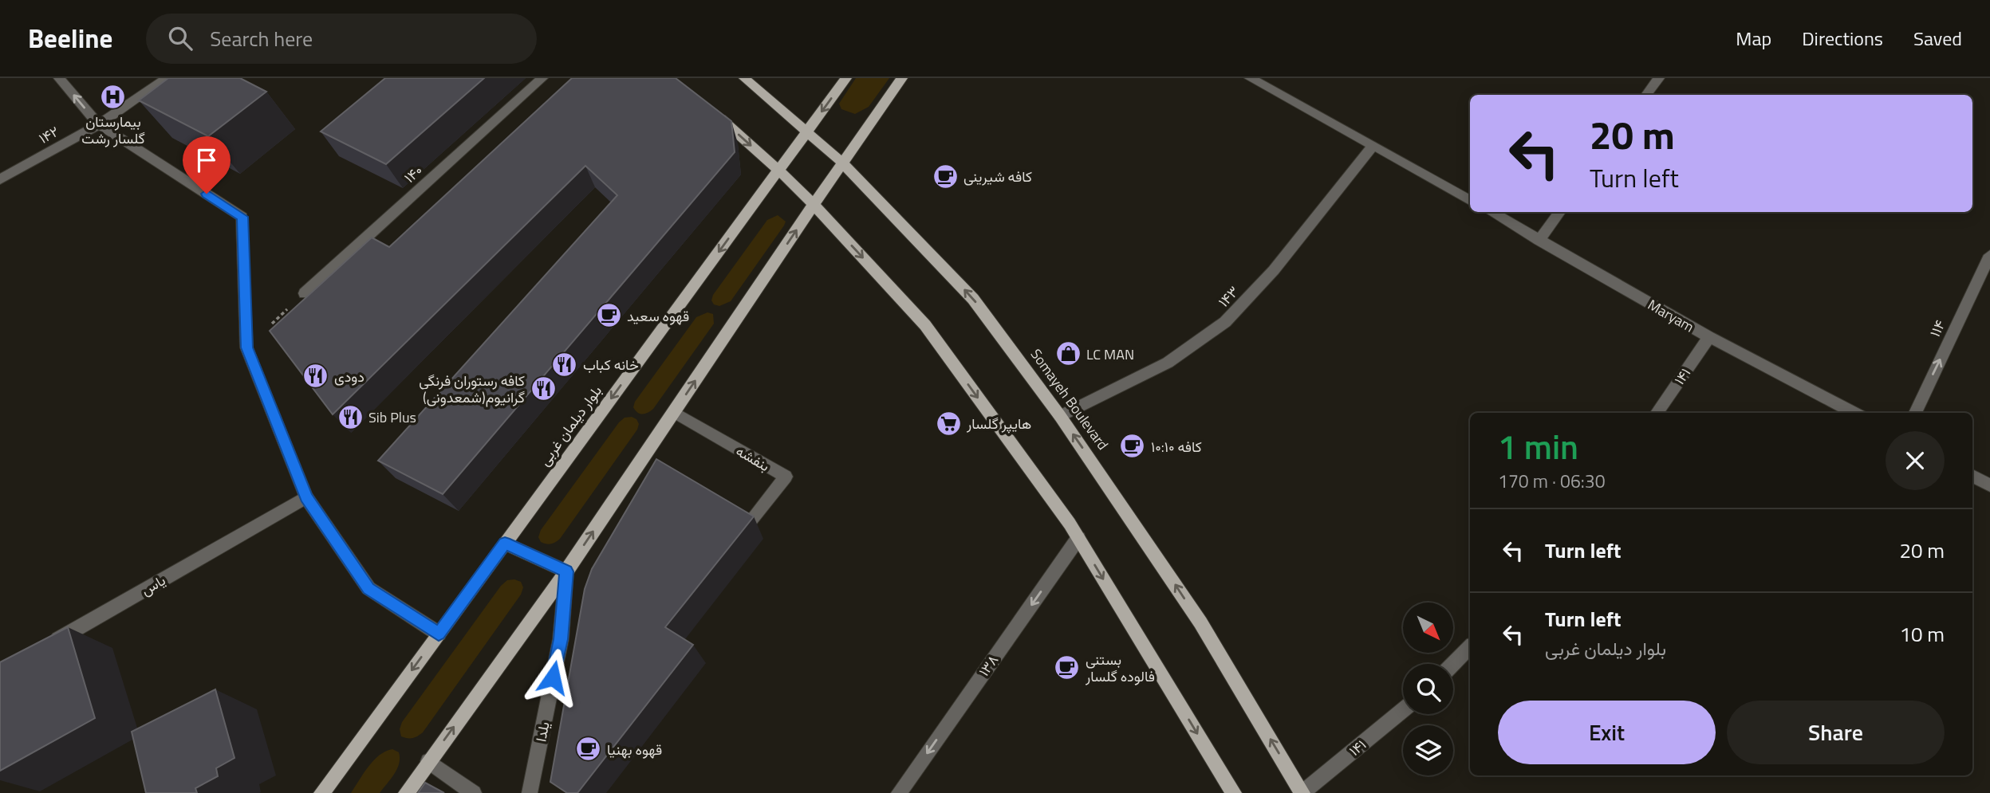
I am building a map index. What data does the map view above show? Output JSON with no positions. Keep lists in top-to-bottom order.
{
  "streets": {
    "main road": ["Somayeh Boulevard", "بلوار دیلمان غربی"],
    "street": [
      "۱۴۲",
      "۱۴۰",
      "۱۴۳",
      "Maryam",
      "۱۱۴",
      "۱۴۱",
      "بنفشه",
      "یاس",
      "۱۳۸",
      "یلدا"
    ]
  },
  "crossings": [
    ["۱۴۳", "Somayeh Boulevard"],
    ["Maryam", "۱۴۱"],
    ["۱۴۱", "Somayeh Boulevard"],
    ["Somayeh Boulevard", "بلوار دیلمان غربی"]
  ],
  "one_way": ["۱۱۴", "۱۳۸"],
  "places": {
    "hospital": ["بیمارستان گلسار رشت"],
    "cafe": [
      "کافه شیرینی",
      "قهوه سعید",
      "کافه ۱۰:۱۰",
      "بستنی فالوده گلسار",
      "قهوه بهنیا"
    ],
    "shop": ["LC MAN"],
    "restaurant": [
      "خانه کباب",
      "دودی",
      "کافه رستوران فرنگی گرانیوم(شمعدونی)",
      "Sib Plus"
    ],
    "supermarket": ["هایپر گلسار"]
  },
  "north": "bottom right",
  "page": {
    "header": "Beeline",
    "search": "Search here",
    "nav": ["Map", "Directions", "Saved"],
    "turn": ["20 m", "Turn left"],
    "heading": ["1 min", "170 m · 06:30"],
    "list": [
      {
        "name": "Turn left",
        "value": "20 m"
      },
      {
        "name": "Turn left",
        "note": "بلوار دیلمان غربی",
        "value": "10 m"
      }
    ],
    "buttons": ["Exit", "Share"]
  }
}
